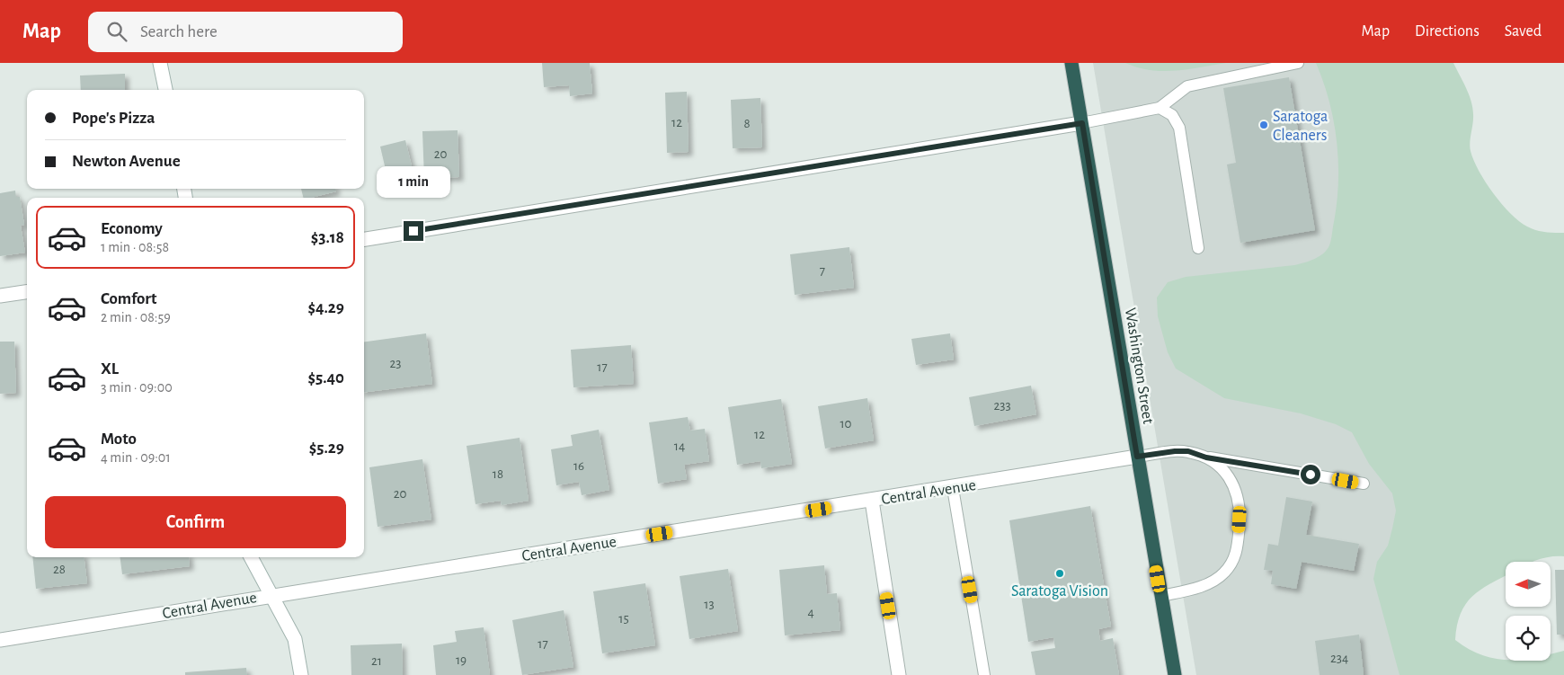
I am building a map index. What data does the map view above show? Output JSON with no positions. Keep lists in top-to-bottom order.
{
  "streets": {
    "highway": ["Washington Street"],
    "street": ["Central Avenue"]
  },
  "crossings": [
    ["Washington Street", "Central Avenue"]
  ],
  "places": ["Saratoga Cleaners", "Saratoga Vision"],
  "house_numbers": [
    "12",
    "8",
    "20",
    "7",
    "23",
    "17",
    "233",
    "10",
    "12",
    "14",
    "16",
    "18",
    "20",
    "28",
    "13",
    "4",
    "15",
    "17",
    "234",
    "19",
    "21"
  ],
  "north": "left",
  "page": {
    "header": "Map",
    "search": "Search here",
    "nav": ["Map", "Directions", "Saved"],
    "banner": ["Pope's Pizza", "Newton Avenue"],
    "bubble": "1 min",
    "list": [
      {
        "name": "Economy",
        "note": "1 min · 08:58",
        "value": "$3.18"
      },
      {
        "name": "Comfort",
        "note": "2 min · 08:59",
        "value": "$4.29"
      },
      {
        "name": "XL",
        "note": "3 min · 09:00",
        "value": "$5.40"
      },
      {
        "name": "Moto",
        "note": "4 min · 09:01",
        "value": "$5.29"
      }
    ],
    "buttons": "Confirm"
  }
}
